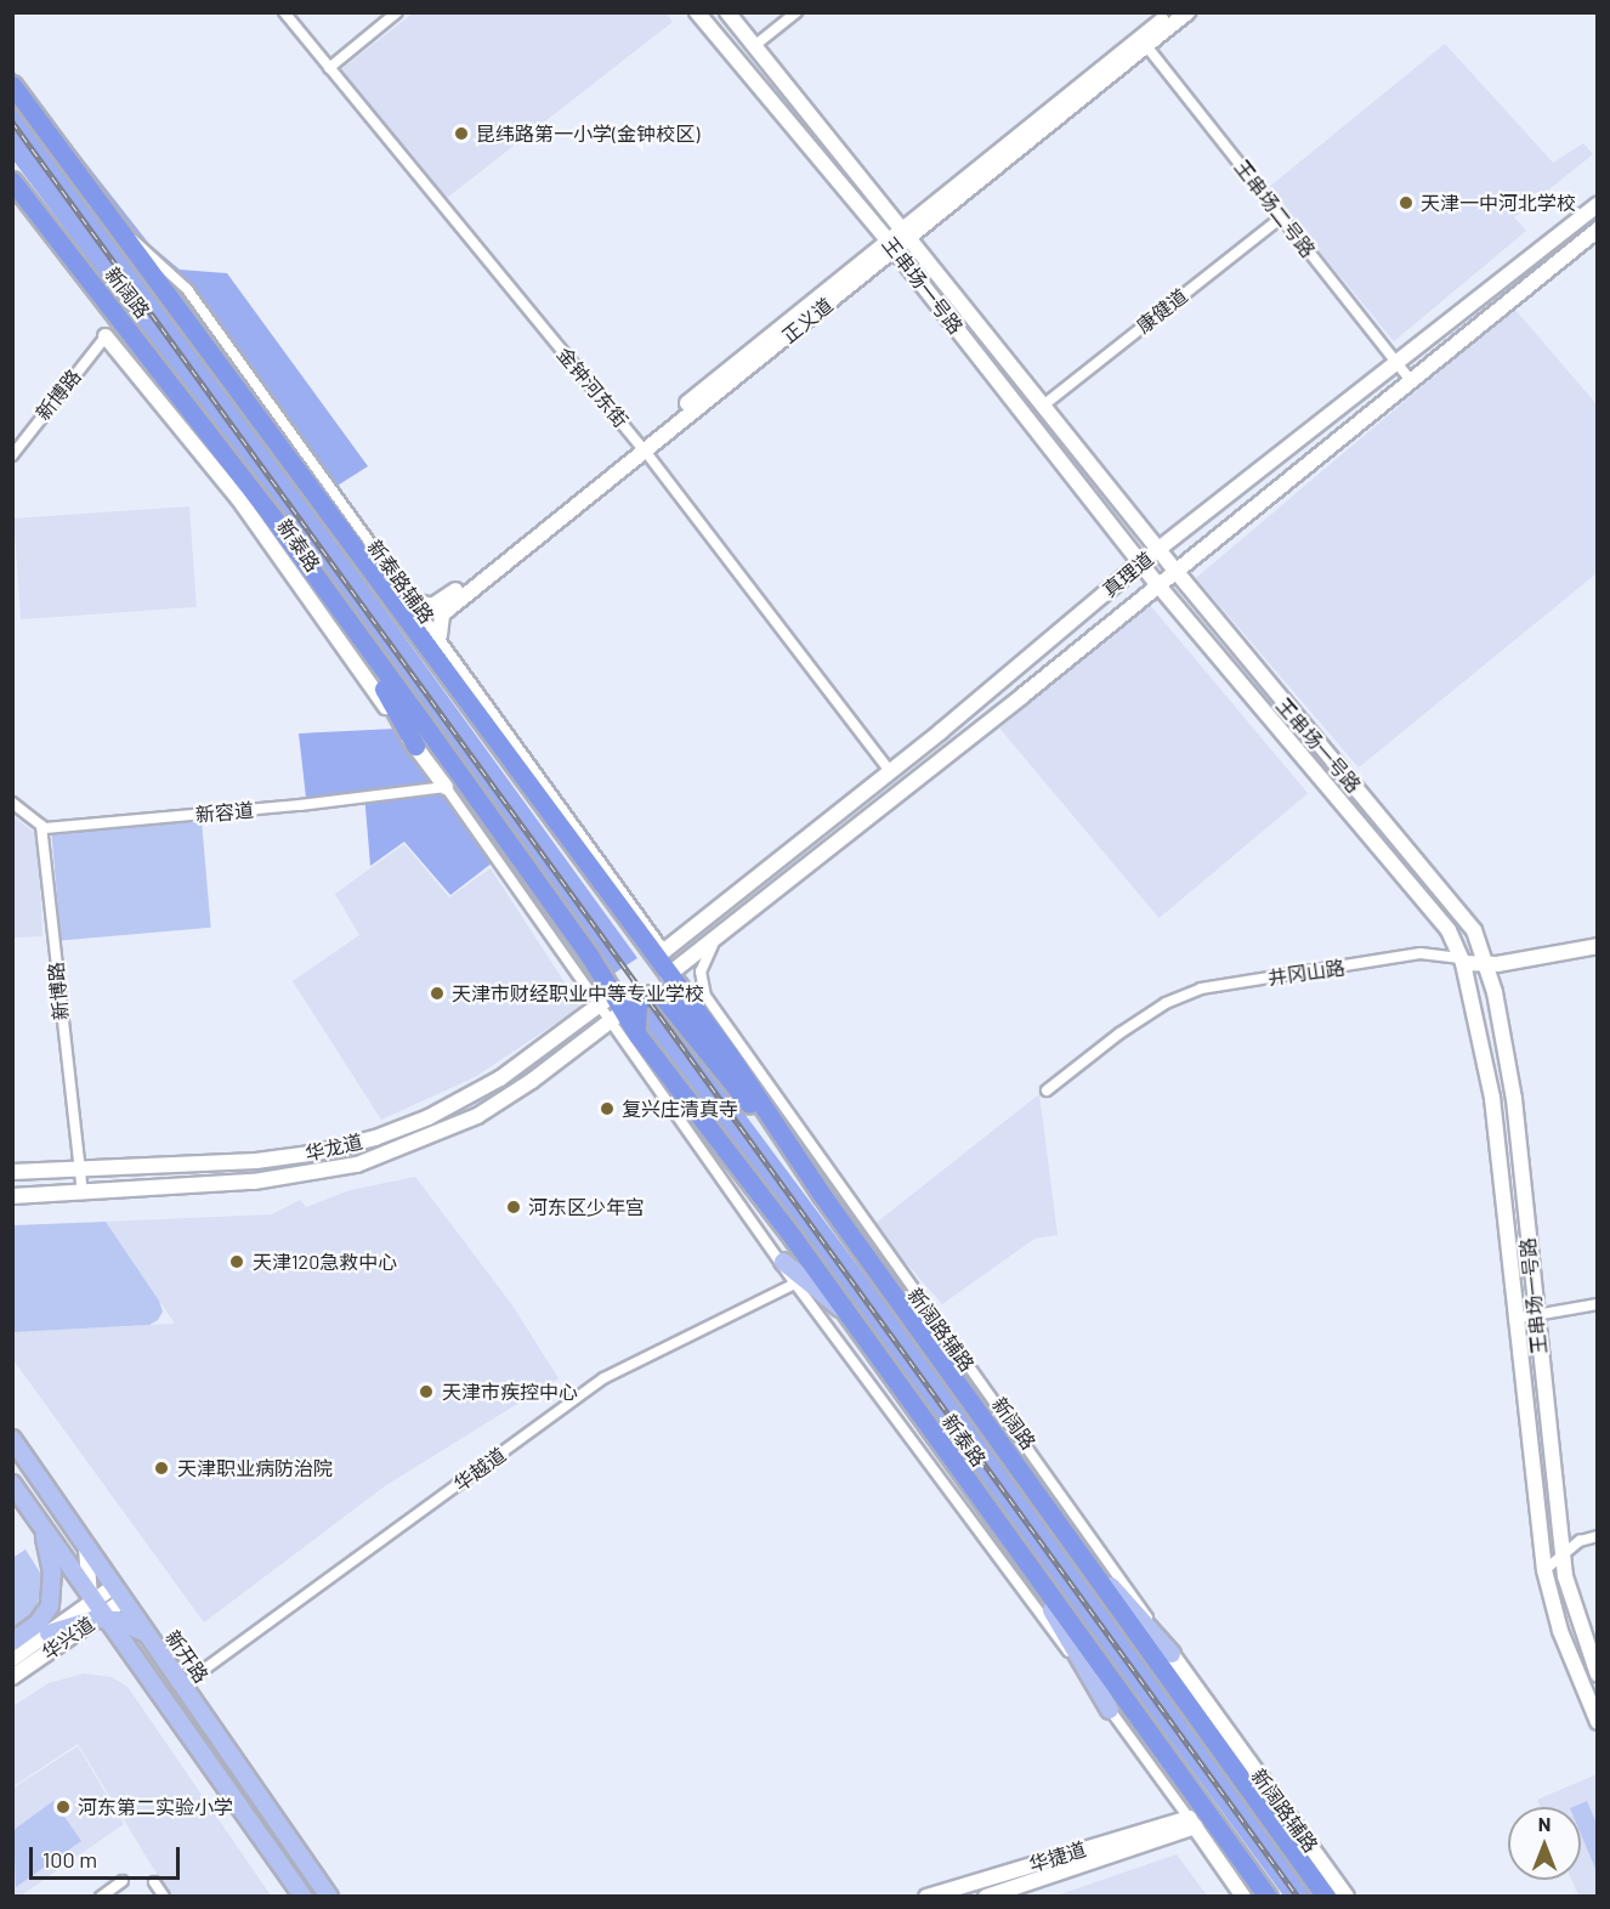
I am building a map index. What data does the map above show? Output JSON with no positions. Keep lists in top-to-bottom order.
{
  "streets": {
    "highway": ["新阔路", "新泰路"],
    "main road": [
      "王串场一号路",
      "正义道",
      "真理道",
      "井冈山路",
      "华龙道",
      "新阔路辅路",
      "华兴道",
      "新开路",
      "华捷道"
    ],
    "street": [
      "王串场二号路",
      "康健道",
      "金钟河东街",
      "新博路",
      "新泰路辅路",
      "新容道",
      "华越道"
    ]
  },
  "crossings": [
    ["王串场二号路", "康健道"],
    ["王串场二号路", "正义道"],
    ["王串场二号路", "真理道"],
    ["王串场一号路", "康健道"],
    ["王串场一号路", "正义道"],
    ["王串场一号路", "真理道"],
    ["王串场一号路", "井冈山路"],
    ["新阔路", "新泰路"],
    ["新阔路", "真理道"],
    ["新阔路", "新泰路辅路"],
    ["新阔路", "新阔路辅路"],
    ["正义道", "金钟河东街"],
    ["正义道", "新泰路辅路"],
    ["金钟河东街", "真理道"],
    ["新博路", "新泰路"],
    ["新博路", "新容道"],
    ["新博路", "华龙道"],
    ["新泰路", "新容道"],
    ["新泰路", "华龙道"],
    ["真理道", "新泰路辅路"],
    ["真理道", "新阔路辅路"],
    ["华越道", "新开路"],
    ["华兴道", "新开路"]
  ],
  "places": [
    "昆纬路第一小学(金钟校区)",
    "天津一中河北学校",
    "天津市财经职业中等专业学校",
    "复兴庄清真寺",
    "河东区少年宫",
    "天津120急救中心",
    "天津市疾控中心",
    "天津职业病防治院",
    "河东第二实验小学"
  ],
  "scale_bar": "100 m",
  "north": "top"
}
